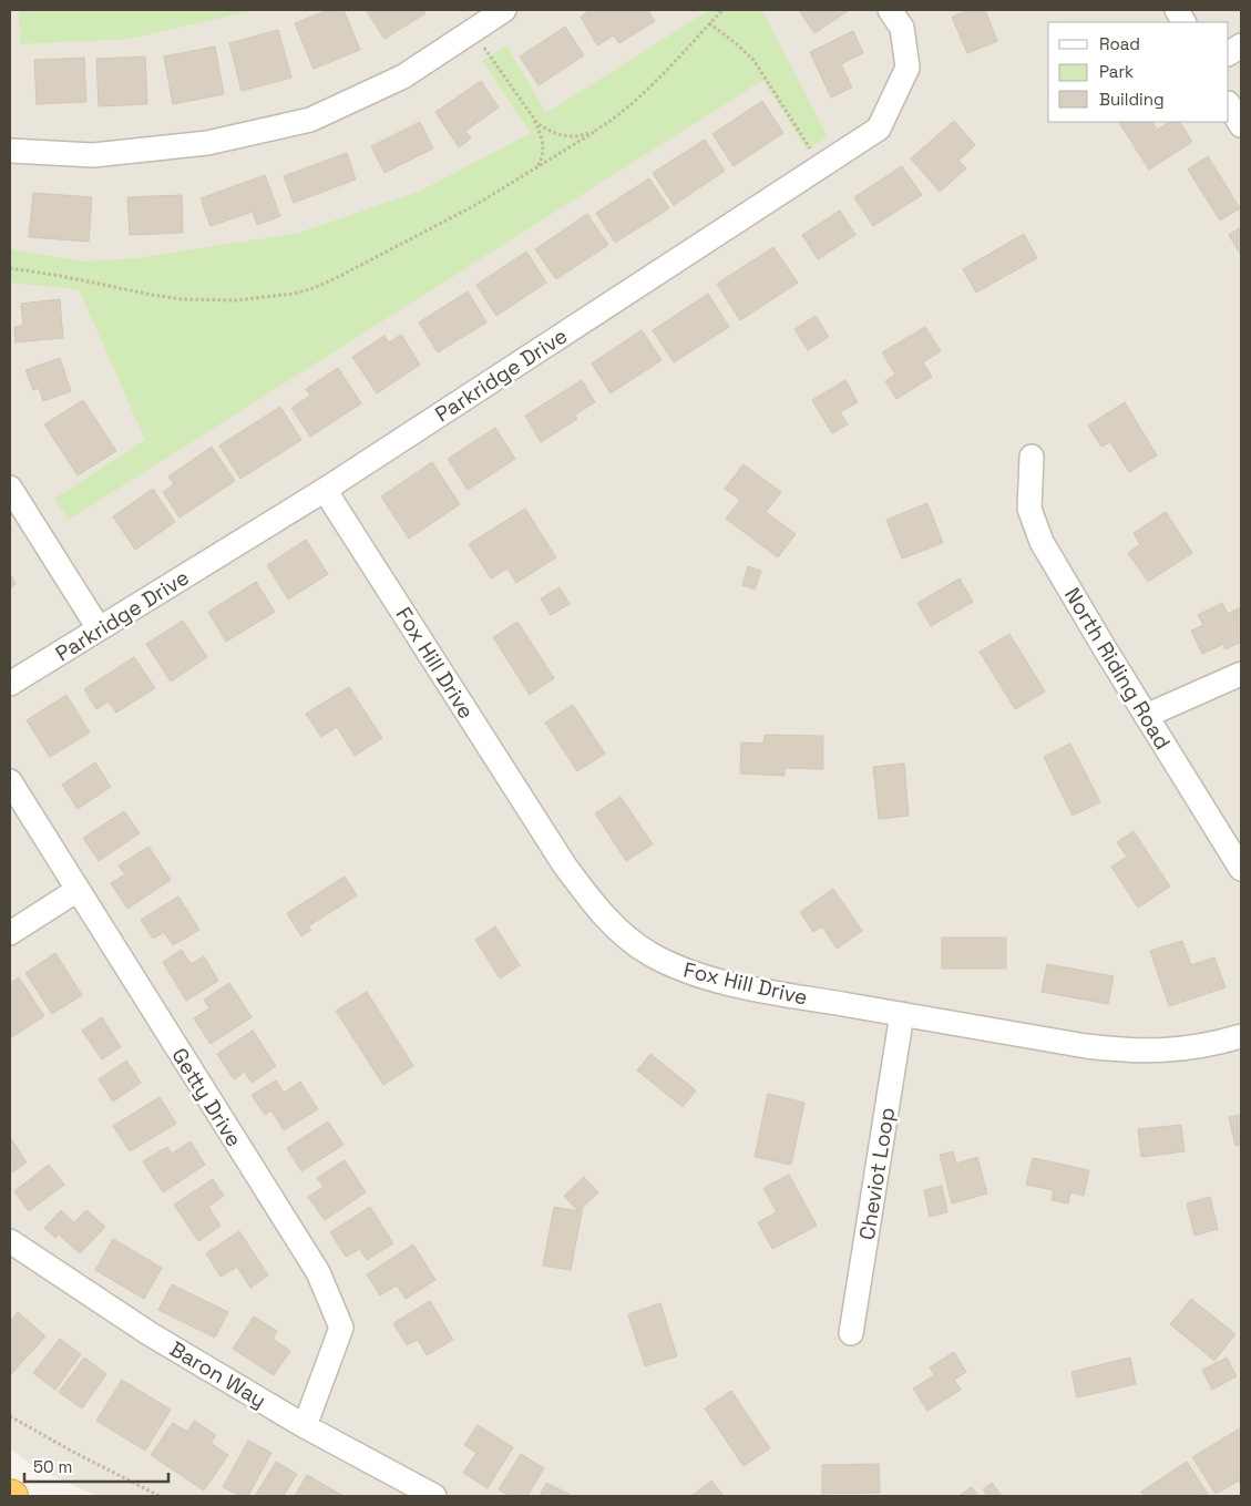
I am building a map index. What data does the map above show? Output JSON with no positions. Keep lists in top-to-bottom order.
{
  "streets": {
    "street": [
      "Parkridge Drive",
      "Fox Hill Drive",
      "North Riding Road",
      "Getty Drive",
      "Cheviot Loop",
      "Baron Way"
    ]
  },
  "crossings": [
    ["Parkridge Drive", "Fox Hill Drive"],
    ["Fox Hill Drive", "Cheviot Loop"],
    ["Getty Drive", "Baron Way"]
  ],
  "legend": ["Road", "Park", "Building"],
  "scale_bar": "50 m"
}
